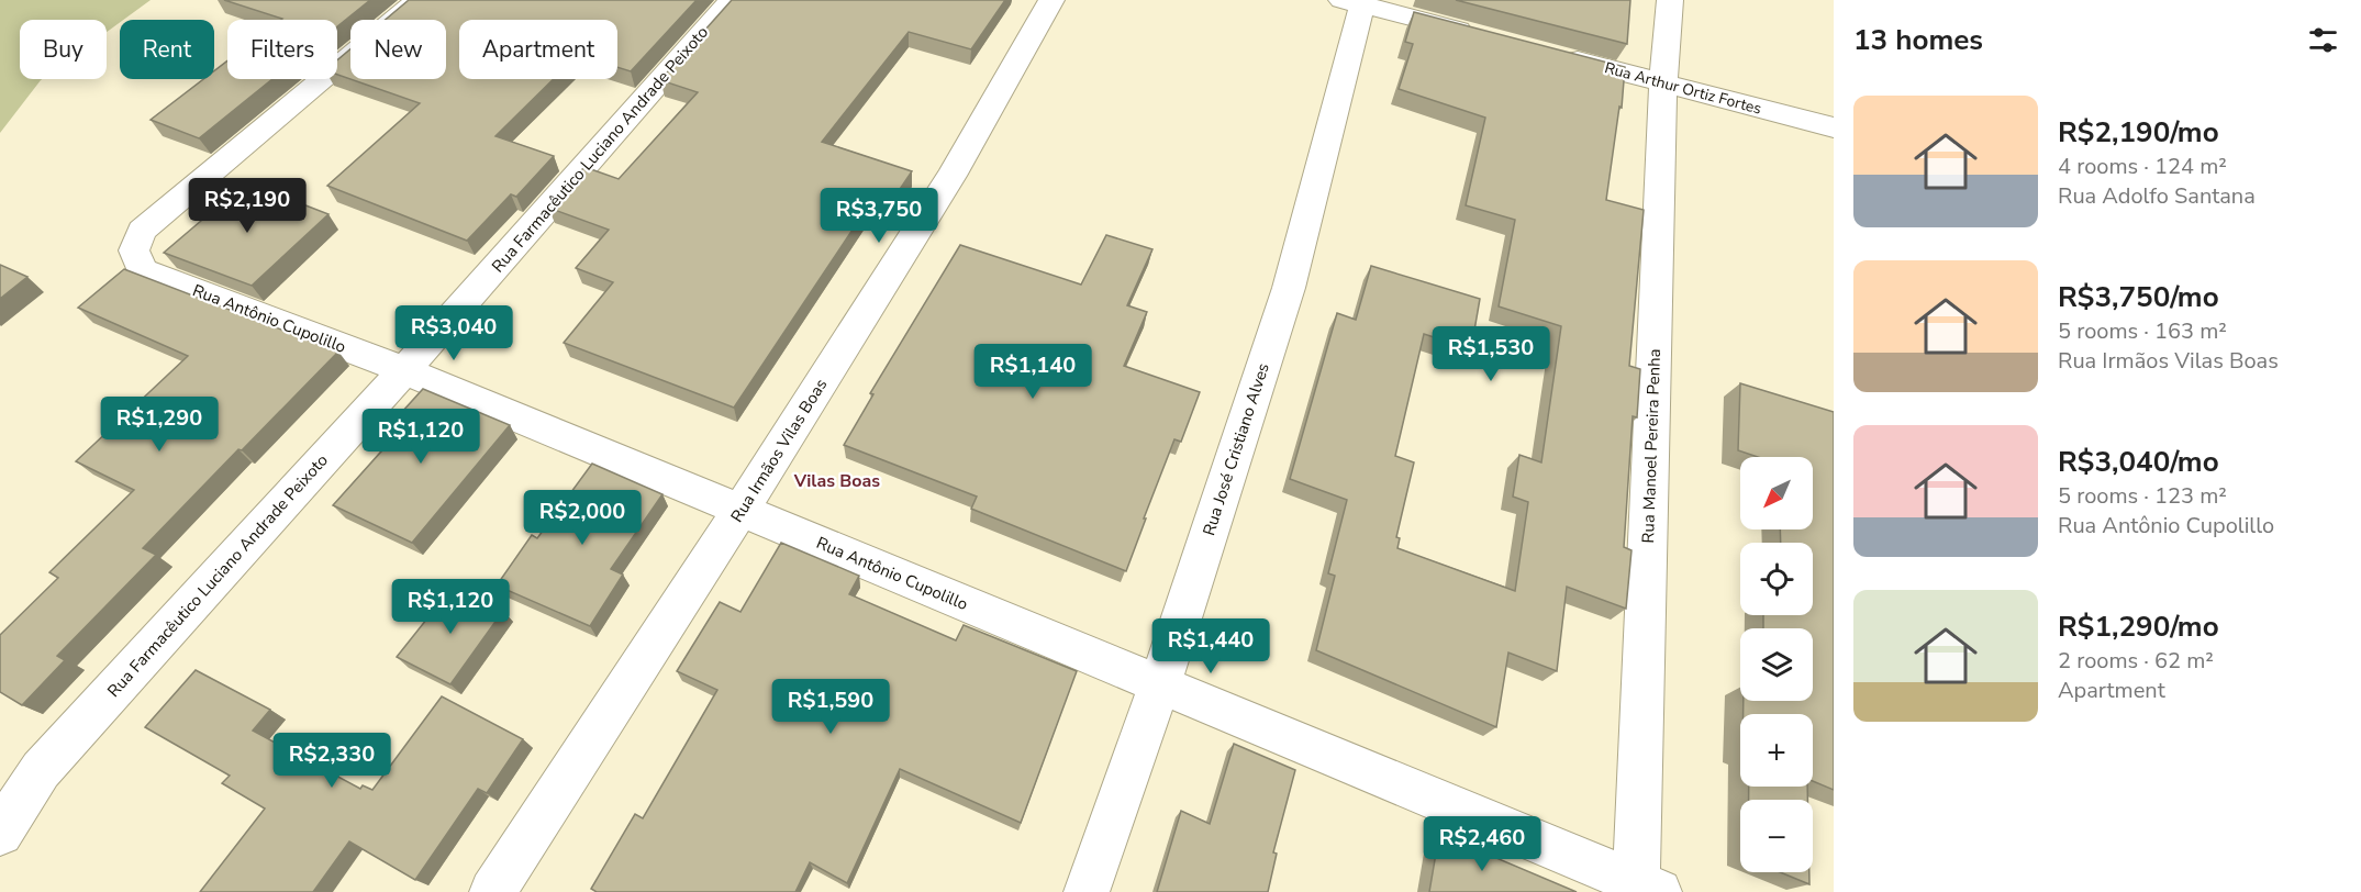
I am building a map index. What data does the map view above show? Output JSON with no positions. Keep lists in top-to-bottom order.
{
  "streets": {
    "street": [
      "Rua Arthur Ortiz Fortes",
      "Rua Farmacêutico Luciano Andrade Peixoto",
      "Rua Antônio Cupolillo",
      "Rua Manoel Pereira Penha",
      "Rua José Cristiano Alves",
      "Rua Irmãos Vilas Boas"
    ]
  },
  "crossings": [
    ["Rua Arthur Ortiz Fortes", "Rua Manoel Pereira Penha"],
    ["Rua Farmacêutico Luciano Andrade Peixoto", "Rua Antônio Cupolillo"],
    ["Rua Antônio Cupolillo", "Rua Manoel Pereira Penha"],
    ["Rua Antônio Cupolillo", "Rua José Cristiano Alves"],
    ["Rua Antônio Cupolillo", "Rua Irmãos Vilas Boas"]
  ],
  "districts": ["Vilas Boas"],
  "north": "bottom left",
  "page": {
    "heading": "13 homes",
    "chip": [
      "Buy",
      "Rent",
      "Filters",
      "New",
      "Apartment"
    ],
    "list": [
      {
        "name": "R$2,190/mo",
        "note": "4 rooms · 124 m² · Rua Adolfo Santana"
      },
      {
        "name": "R$3,750/mo",
        "note": "5 rooms · 163 m² · Rua Irmãos Vilas Boas"
      },
      {
        "name": "R$3,040/mo",
        "note": "5 rooms · 123 m² · Rua Antônio Cupolillo"
      },
      {
        "name": "R$1,290/mo",
        "note": "2 rooms · 62 m² · Apartment"
      }
    ],
    "price": [
      "R$2,190",
      "R$3,750",
      "R$3,040",
      "R$1,530",
      "R$1,140",
      "R$1,290",
      "R$1,120",
      "R$2,000",
      "R$1,120",
      "R$1,440",
      "R$1,590",
      "R$2,330",
      "R$2,460"
    ],
    "map_buttons": ["+", "−"]
  }
}
